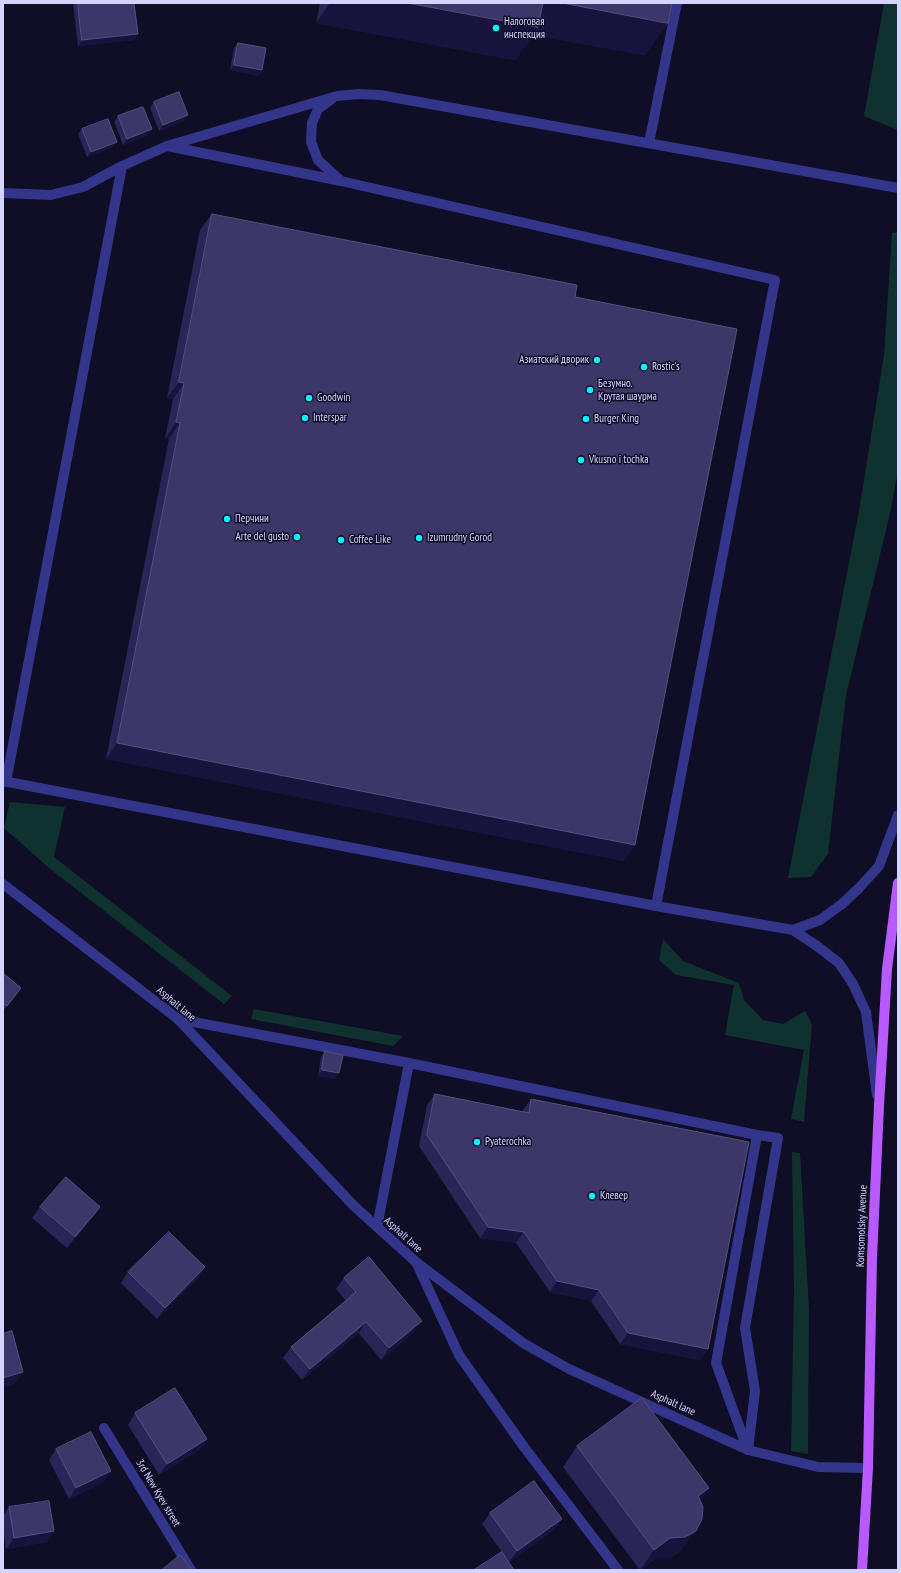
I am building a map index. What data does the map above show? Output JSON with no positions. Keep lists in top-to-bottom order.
{
  "streets": {
    "main road": ["Komsomolsky Avenue"],
    "street": ["Asphalt lane", "3rd New Kyev street"]
  },
  "crossings": [
    ["Asphalt lane", "Komsomolsky Avenue"]
  ],
  "places": [
    "Налоговая инспекция",
    "Азиатский дворик",
    "Rostic's",
    "Безумно. Крутая шаурма",
    "Goodwin",
    "Interspar",
    "Burger King",
    "Vkusno i tochka",
    "Перчини",
    "Arte del gusto",
    "Izumrudny Gorod",
    "Coffee Like",
    "Pyaterochka",
    "Клевер"
  ]
}
